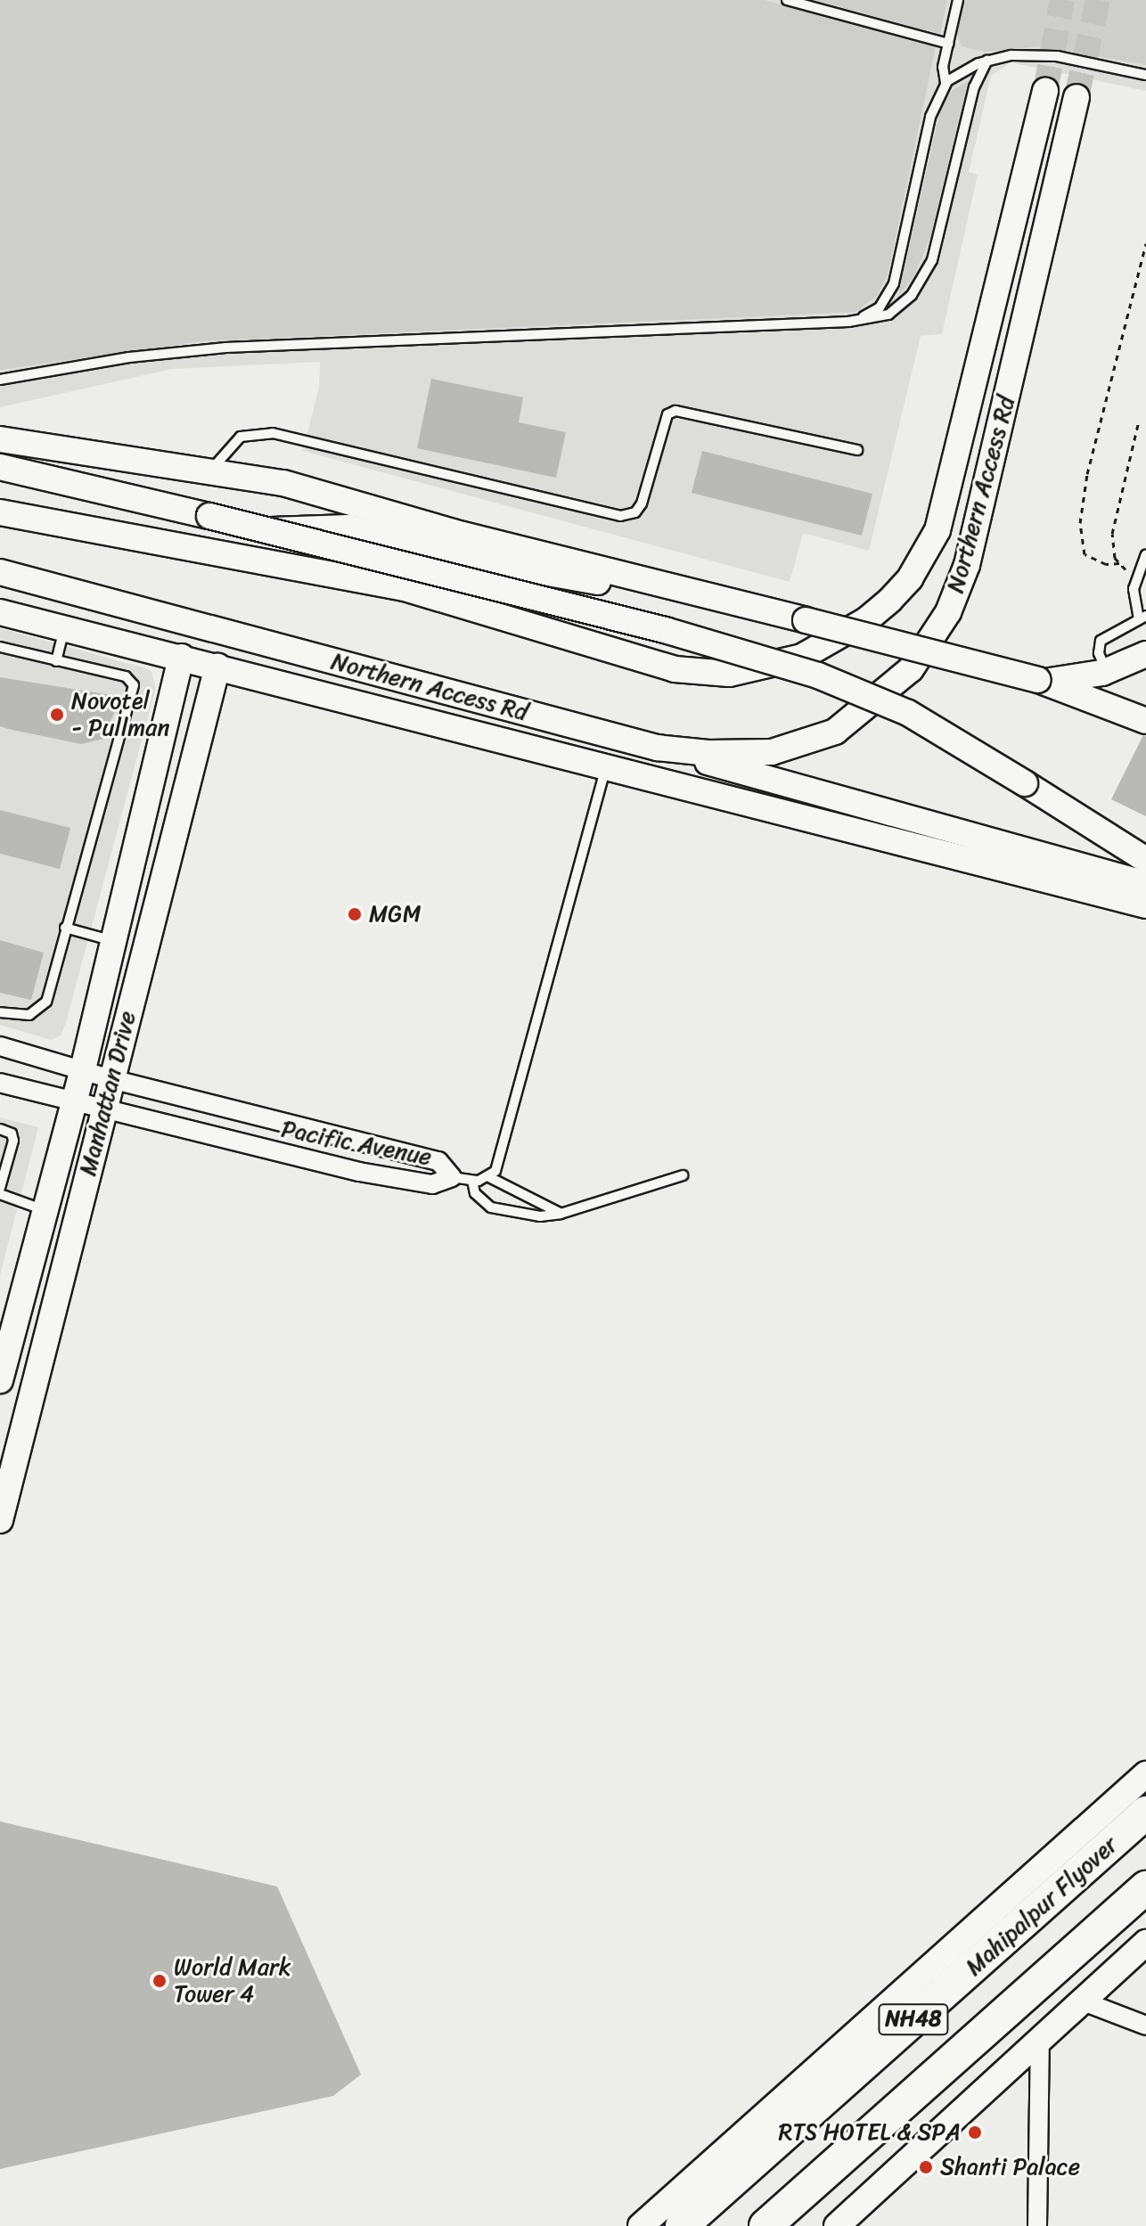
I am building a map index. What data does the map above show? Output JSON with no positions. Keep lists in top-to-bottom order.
{
  "streets": {
    "highway": ["Mahipalpur Flyover", "NH48"],
    "main road": ["Northern Access Rd", "Manhattan Drive"],
    "street": ["Pacific Avenue"]
  },
  "crossings": [
    ["Manhattan Drive", "Pacific Avenue"]
  ],
  "places": [
    "Novotel - Pullman",
    "MGM",
    "World Mark Tower 4",
    "RTS HOTEL & SPA",
    "Shanti Palace"
  ]
}
